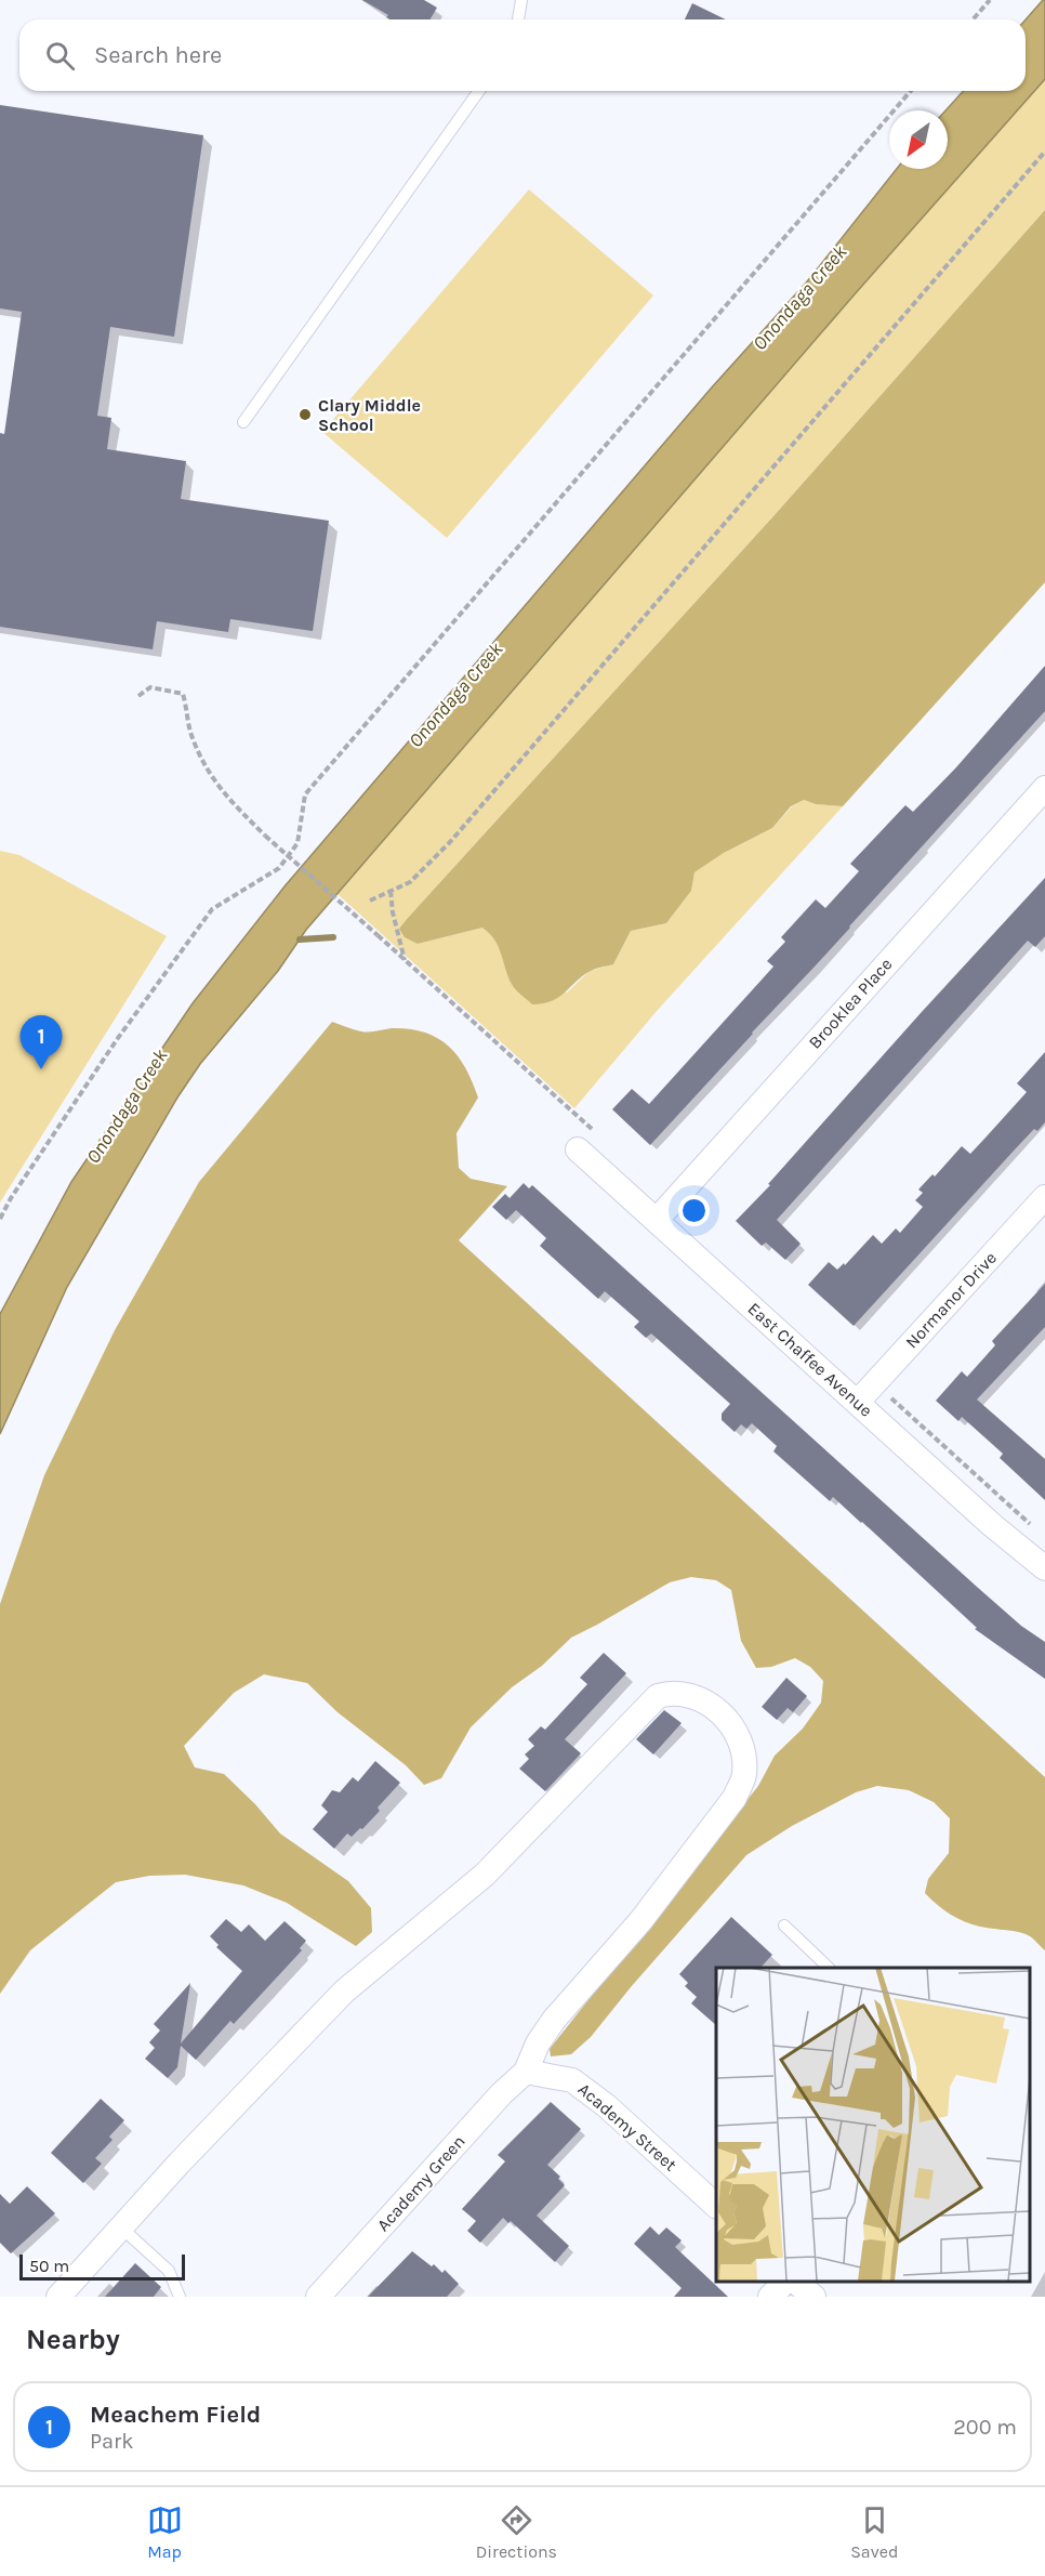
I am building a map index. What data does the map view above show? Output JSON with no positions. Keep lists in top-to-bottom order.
{
  "streets": {
    "street": [
      "Brooklea Place",
      "Normanor Drive",
      "East Chaffee Avenue",
      "Academy Street",
      "Academy Green"
    ]
  },
  "crossings": [
    ["Brooklea Place", "East Chaffee Avenue"],
    ["Normanor Drive", "East Chaffee Avenue"],
    ["Academy Street", "Academy Green"]
  ],
  "water": ["Onondaga Creek"],
  "places": ["Clary Middle School"],
  "scale_bar": "50 m",
  "north": "bottom left",
  "page": {
    "search": "Search here",
    "pins": "1",
    "scale": "50 m",
    "heading": "Nearby",
    "list": [
      {
        "mark": "1",
        "name": "Meachem Field",
        "note": "Park",
        "value": "200 m"
      }
    ],
    "nav": ["Map", "Directions", "Saved"]
  }
}
